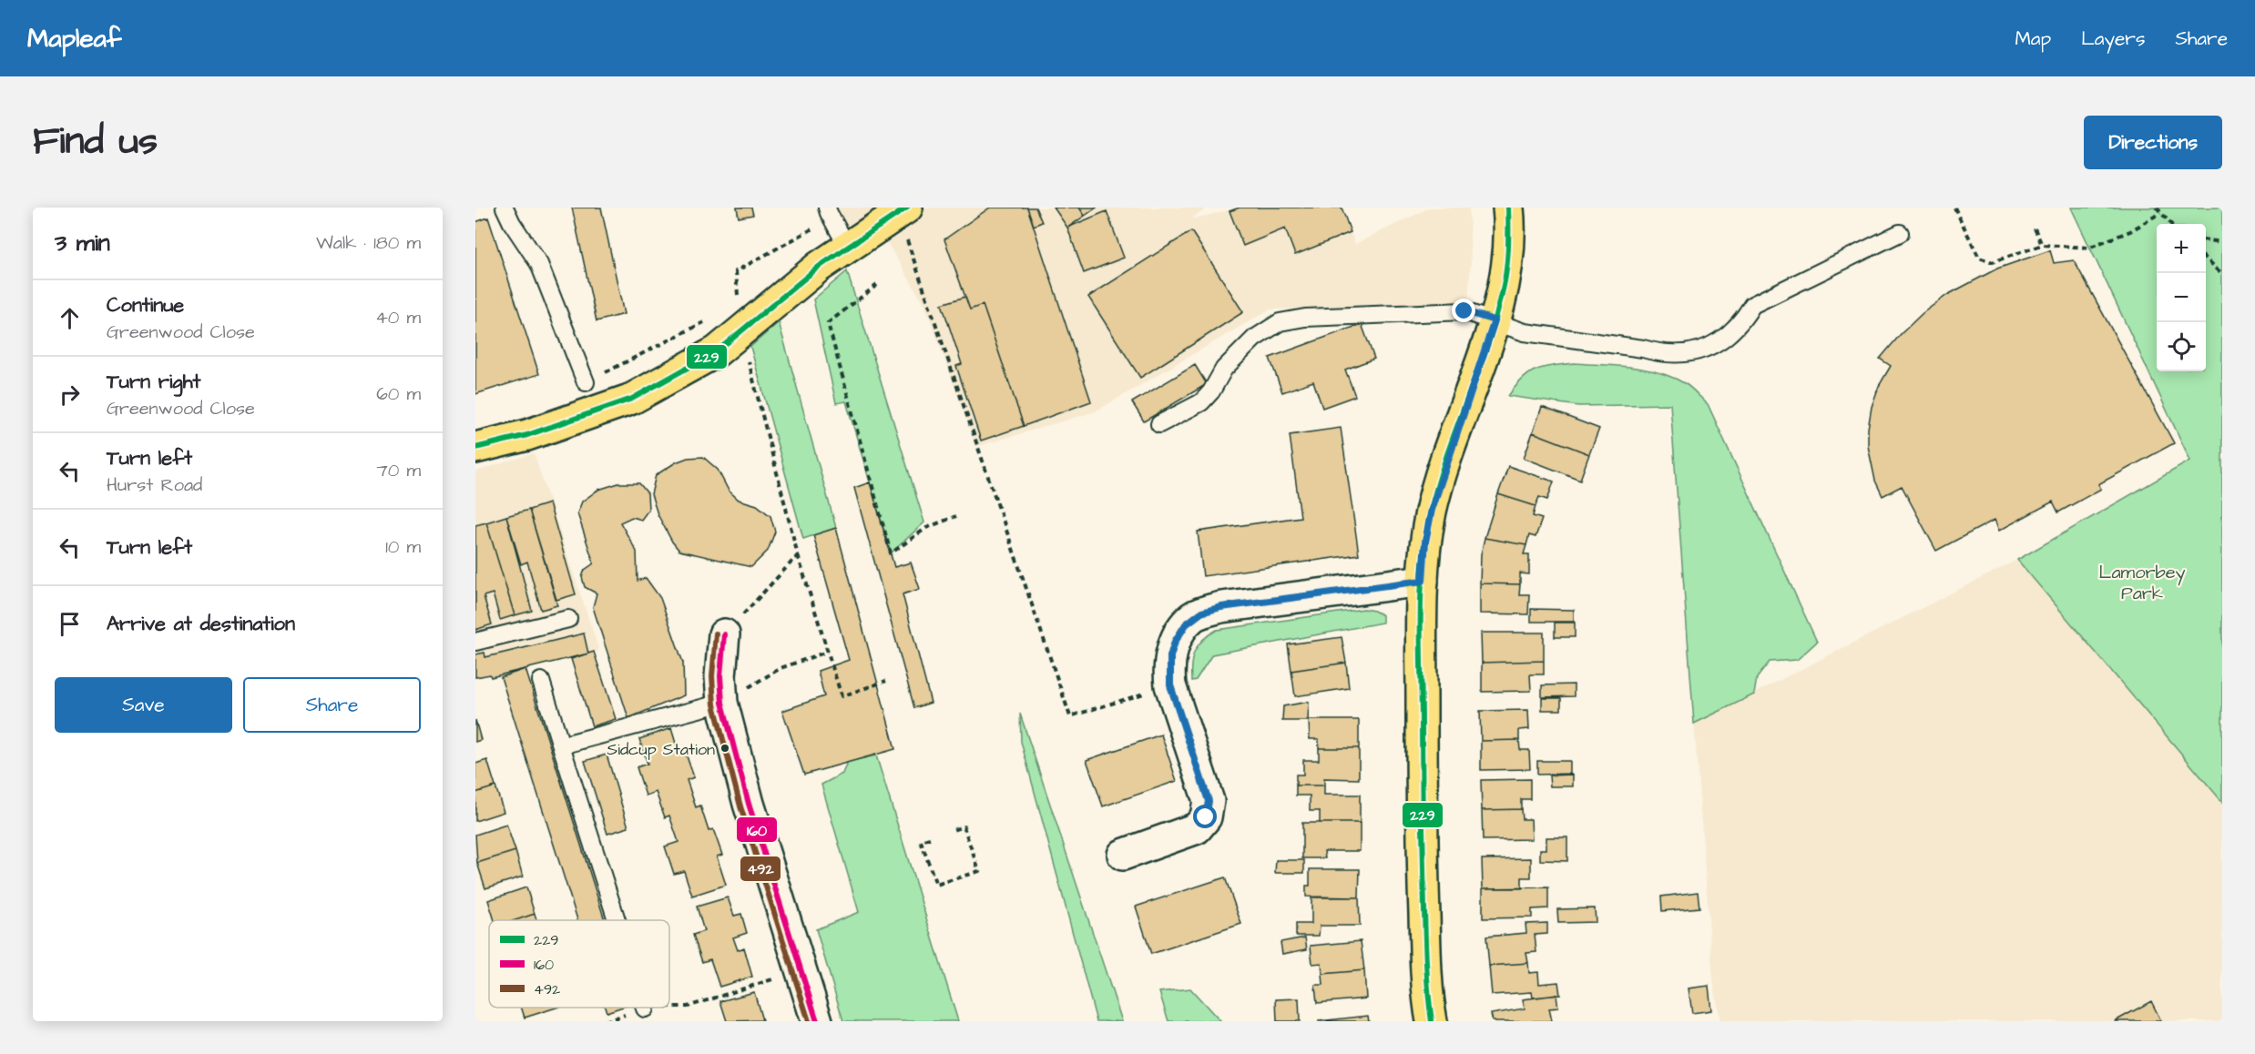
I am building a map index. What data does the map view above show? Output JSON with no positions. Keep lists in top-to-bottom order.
{
  "parks": ["Lamorbey Park"],
  "places": ["Sidcup Station"],
  "lines": ["transit line 229", "transit line 492", "transit line 160"],
  "legend": ["229", "160", "492"],
  "page": {
    "header": "Mapleaf",
    "nav": ["Map", "Layers", "Share"],
    "title": "Find us",
    "buttons": [
      "Directions",
      ["Save", "Share"]
    ],
    "heading": ["3 min", "Walk · 180 m"],
    "map_buttons": ["+", "−"],
    "list": [
      ["Continue", "Greenwood Close", "40 m"],
      ["Turn right", "Greenwood Close", "60 m"],
      ["Turn left", "Hurst Road", "70 m"],
      ["Turn left", "10 m"],
      "Arrive at destination"
    ]
  }
}
